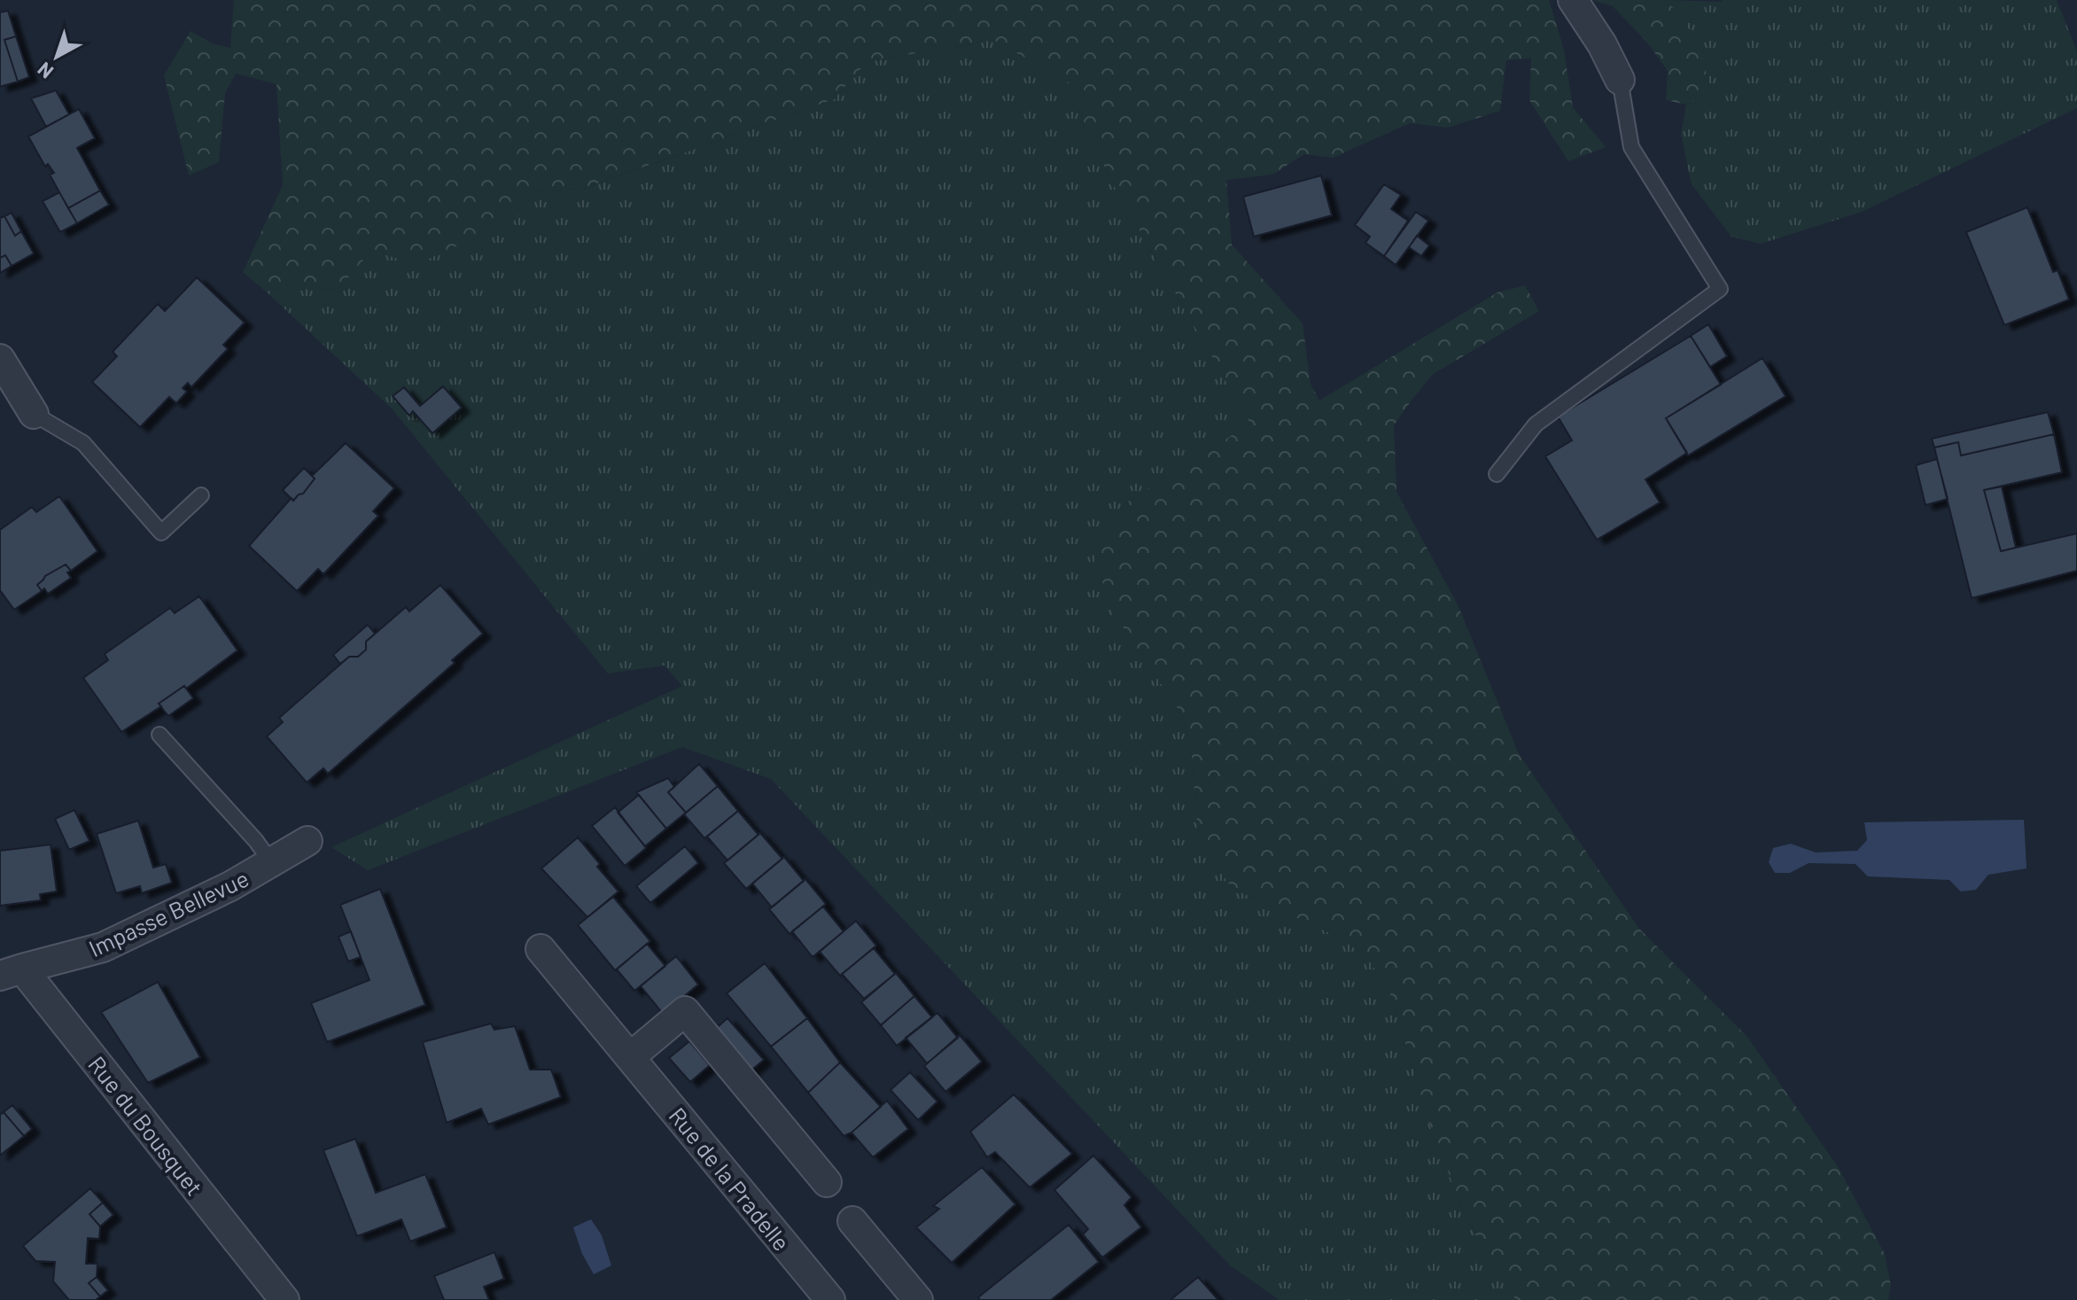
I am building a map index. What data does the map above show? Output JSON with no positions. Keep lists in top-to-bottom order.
{
  "streets": {
    "street": ["Impasse Bellevue", "Rue du Bousquet", "Rue de la Pradelle"]
  },
  "crossings": [
    ["Impasse Bellevue", "Rue du Bousquet"]
  ],
  "north": "bottom left"
}
